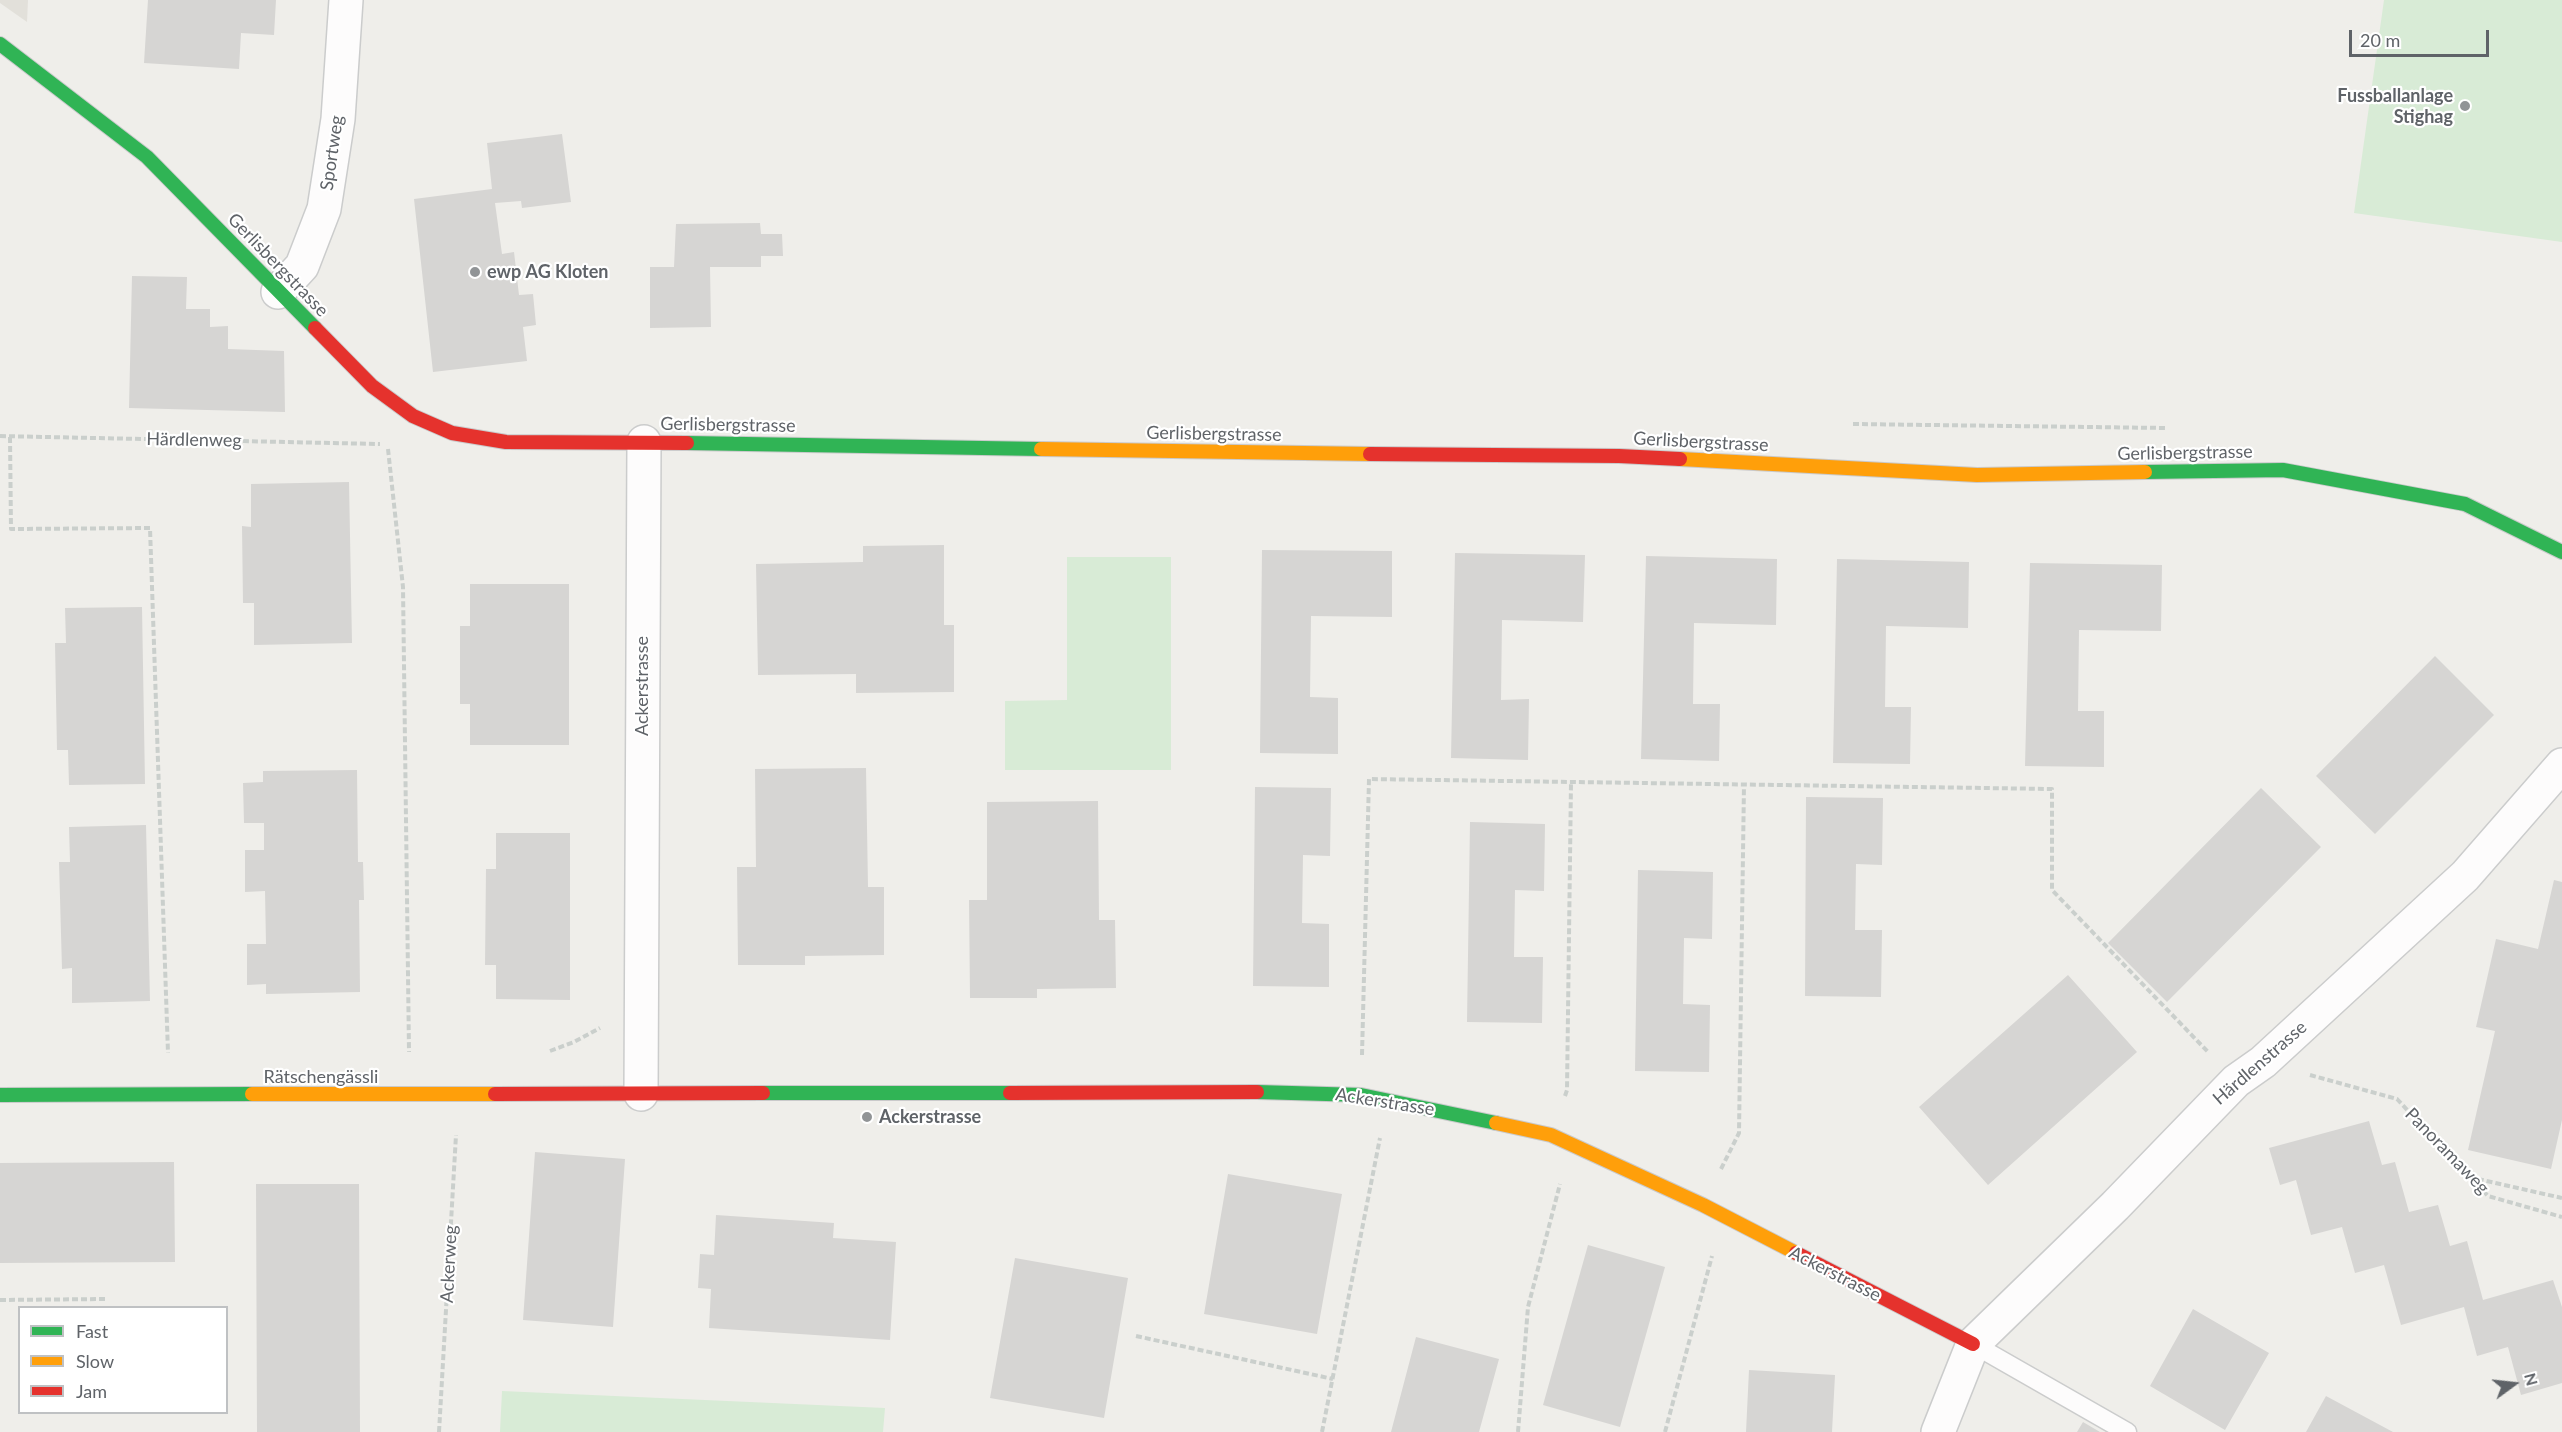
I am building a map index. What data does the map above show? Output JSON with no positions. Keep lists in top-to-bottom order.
{
  "streets": {
    "street": [
      "Sportweg",
      "Gerlisbergstrasse",
      "Ackerstrasse",
      "Härdlenstrasse",
      "Rätschengässli"
    ],
    "path": ["Härdlenweg", "Panoramaweg", "Ackerweg"]
  },
  "crossings": [
    ["Sportweg", "Gerlisbergstrasse"],
    ["Gerlisbergstrasse", "Ackerstrasse"],
    ["Ackerstrasse", "Härdlenstrasse"],
    ["Ackerstrasse", "Rätschengässli"],
    ["Härdlenstrasse", "Panoramaweg"],
    ["Rätschengässli", "Ackerweg"]
  ],
  "places": ["Fussballanlage Stighag", "ewp AG Kloten", "Ackerstrasse"],
  "legend": ["Fast", "Slow", "Jam"],
  "scale_bar": "20 m",
  "north": "right"
}
